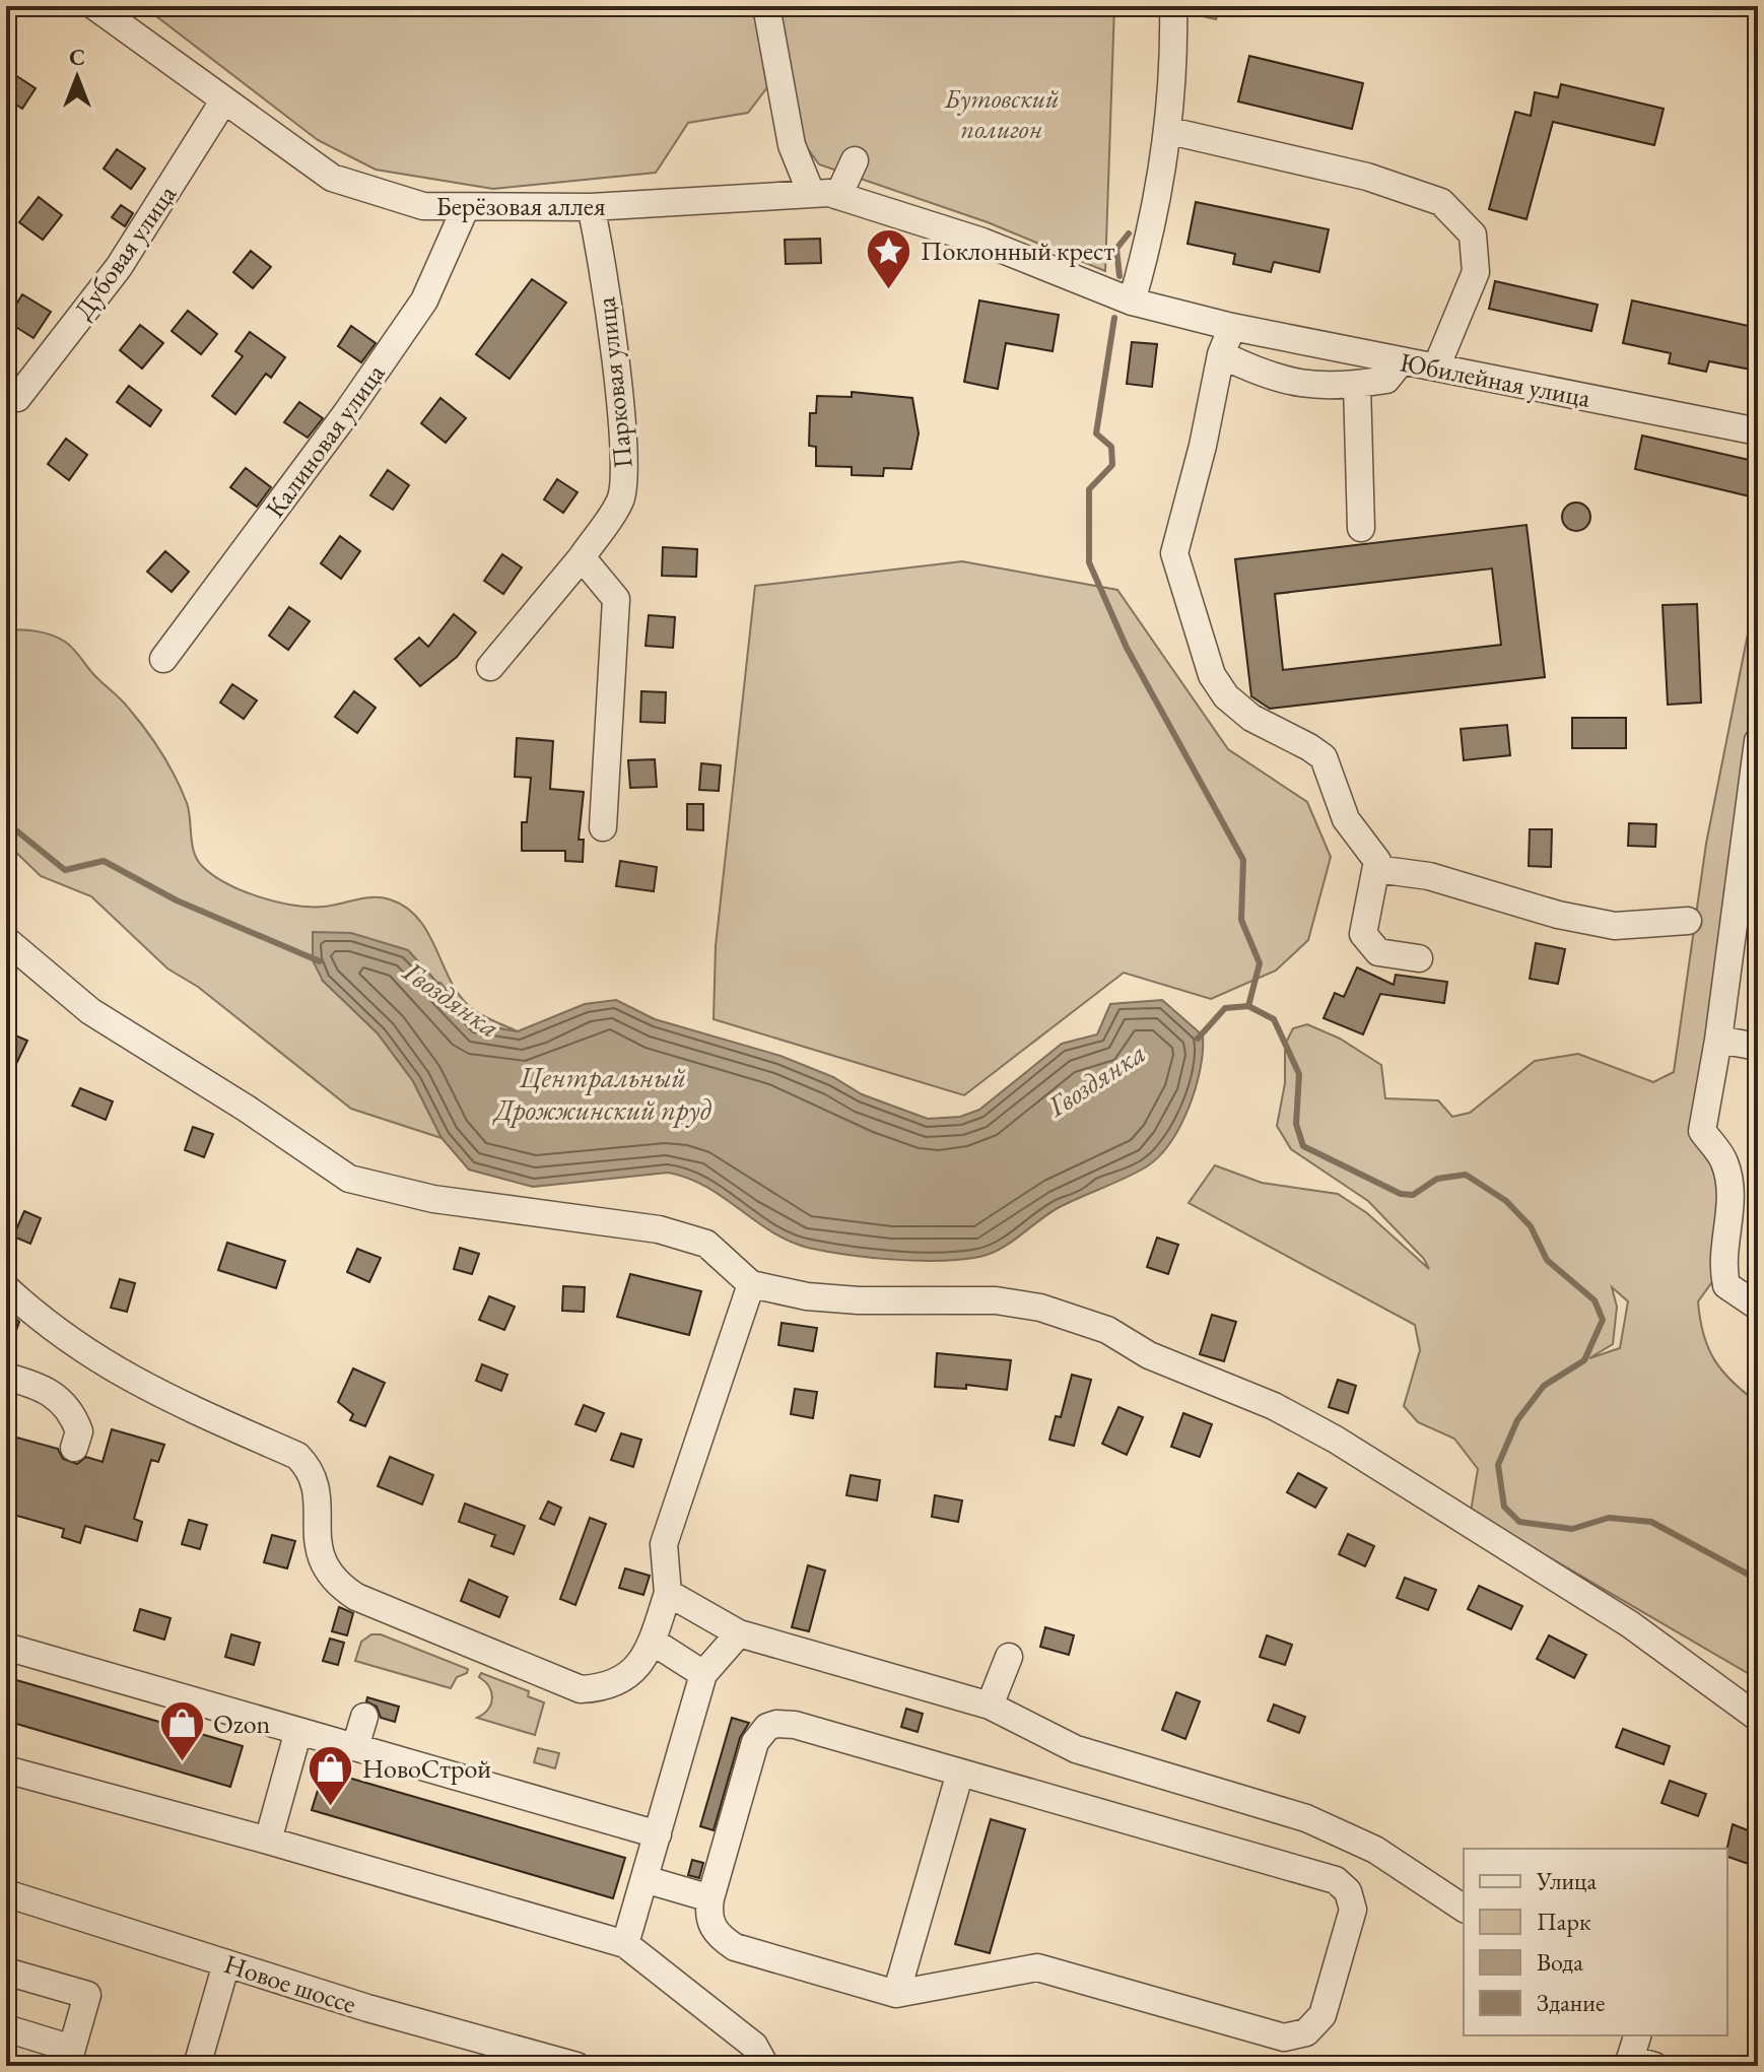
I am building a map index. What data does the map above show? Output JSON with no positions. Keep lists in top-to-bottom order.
{
  "streets": {
    "street": [
      "Берёзовая аллея",
      "Дубовая улица",
      "Юбилейная улица",
      "Парковая улица",
      "Калиновая улица",
      "Новое шоссе"
    ]
  },
  "crossings": [
    ["Берёзовая аллея", "Дубовая улица"],
    ["Берёзовая аллея", "Юбилейная улица"],
    ["Берёзовая аллея", "Парковая улица"],
    ["Берёзовая аллея", "Калиновая улица"]
  ],
  "water": ["Гвоздянка", "Центральный Дрожжинский пруд"],
  "parks": ["Бутовский полигон"],
  "places": {
    "place": ["Поклонный крест"],
    "shop": ["Ozon", "НовоСтрой"]
  },
  "legend": [
    "Улица",
    "Парк",
    "Вода",
    "Здание"
  ],
  "north": "top"
}
